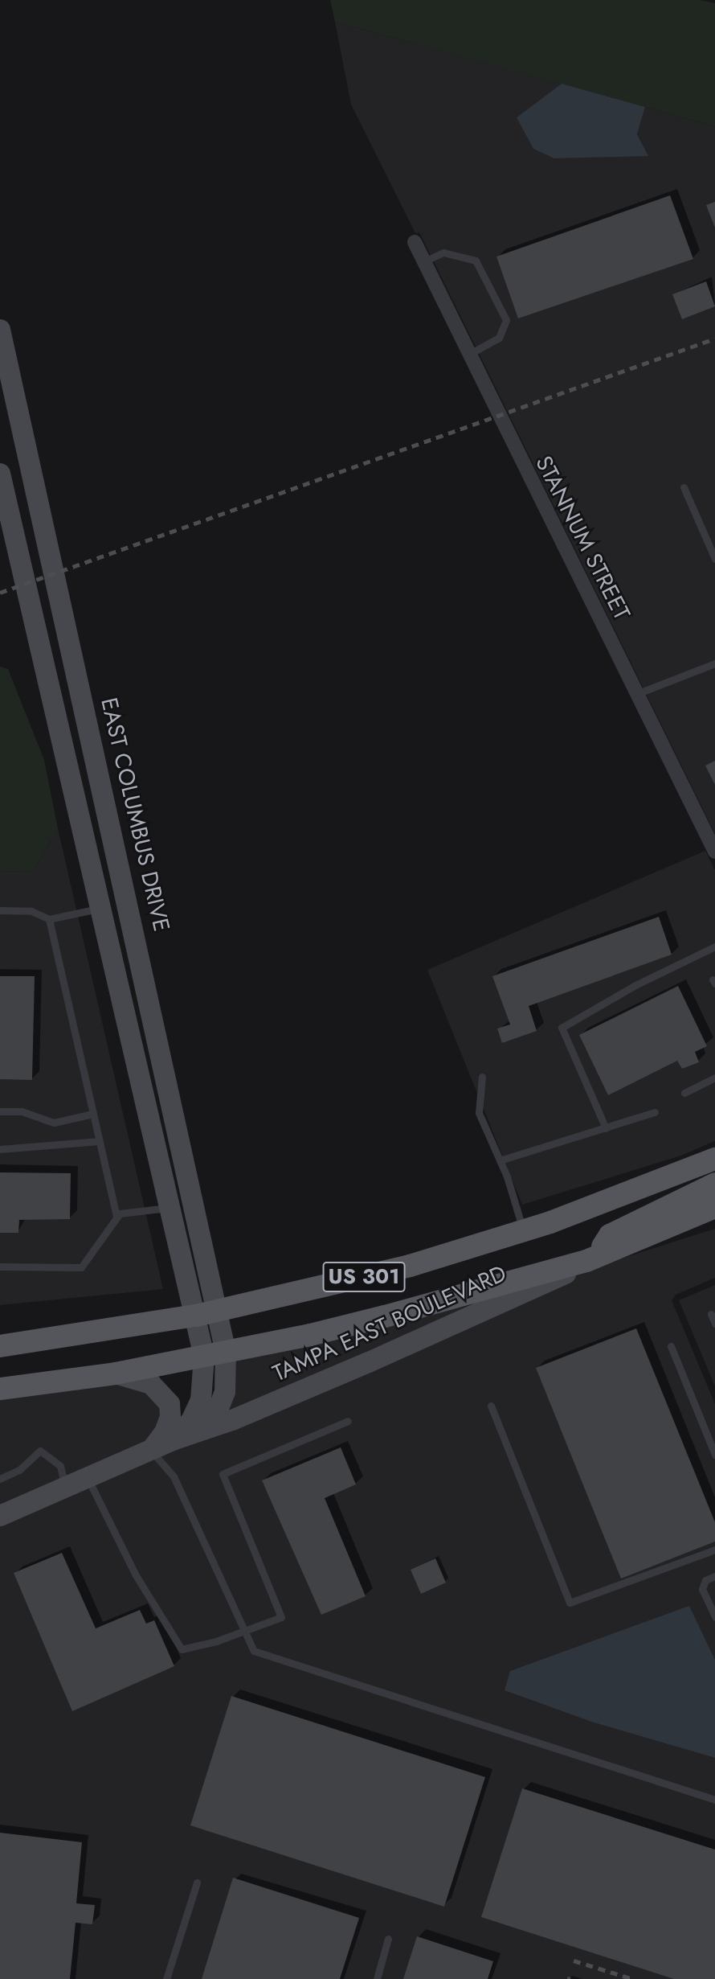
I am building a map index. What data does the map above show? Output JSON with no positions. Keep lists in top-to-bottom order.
{
  "streets": {
    "main road": ["US 301"],
    "street": ["STANNUM STREET", "EAST COLUMBUS DRIVE", "TAMPA EAST BOULEVARD"]
  },
  "crossings": [
    ["EAST COLUMBUS DRIVE", "US 301"],
    ["US 301", "TAMPA EAST BOULEVARD"]
  ]
}
